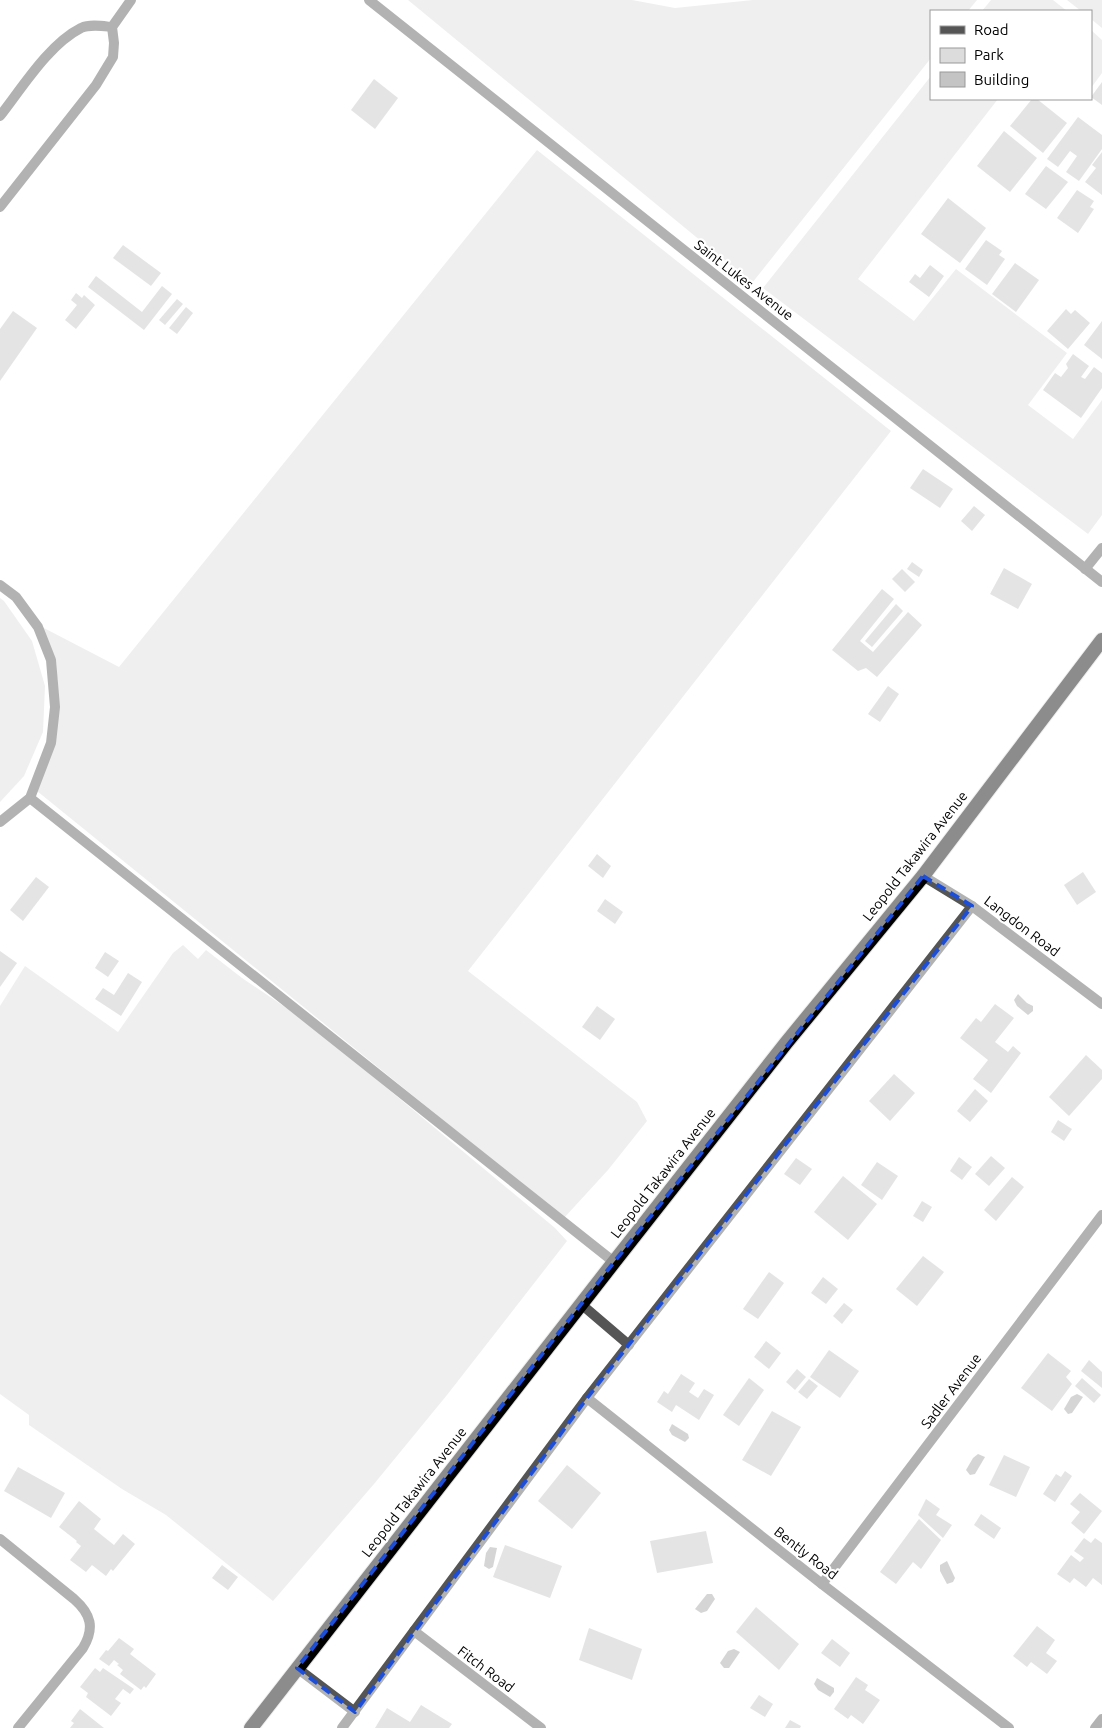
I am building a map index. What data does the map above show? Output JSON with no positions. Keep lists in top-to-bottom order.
{
  "streets": {
    "highway": ["Leopold Takawira Avenue"],
    "street": [
      "Saint Lukes Avenue",
      "Langdon Road",
      "Sadler Avenue",
      "Bently Road",
      "Fitch Road"
    ]
  },
  "crossings": [
    ["Leopold Takawira Avenue", "Langdon Road"],
    ["Sadler Avenue", "Bently Road"]
  ],
  "legend": ["Road", "Park", "Building"]
}
